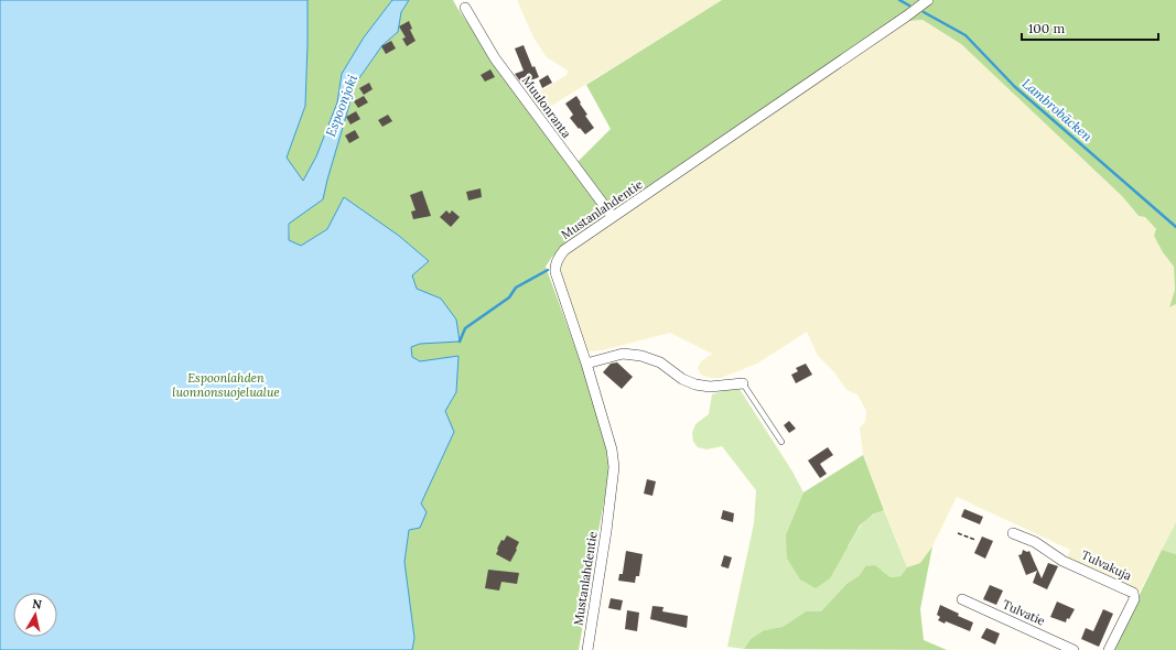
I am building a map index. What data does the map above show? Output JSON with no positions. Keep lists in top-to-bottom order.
{
  "streets": {
    "street": [
      "Muulonranta",
      "Mustanlahdentie",
      "Tulvakuja",
      "Tulvatie"
    ]
  },
  "crossings": [
    ["Muulonranta", "Mustanlahdentie"]
  ],
  "water": ["Espoonjoki", "Lambrobäcken"],
  "parks": ["Espoonlahden luonnonsuojelualue"],
  "scale_bar": "100 m",
  "north": "top"
}
